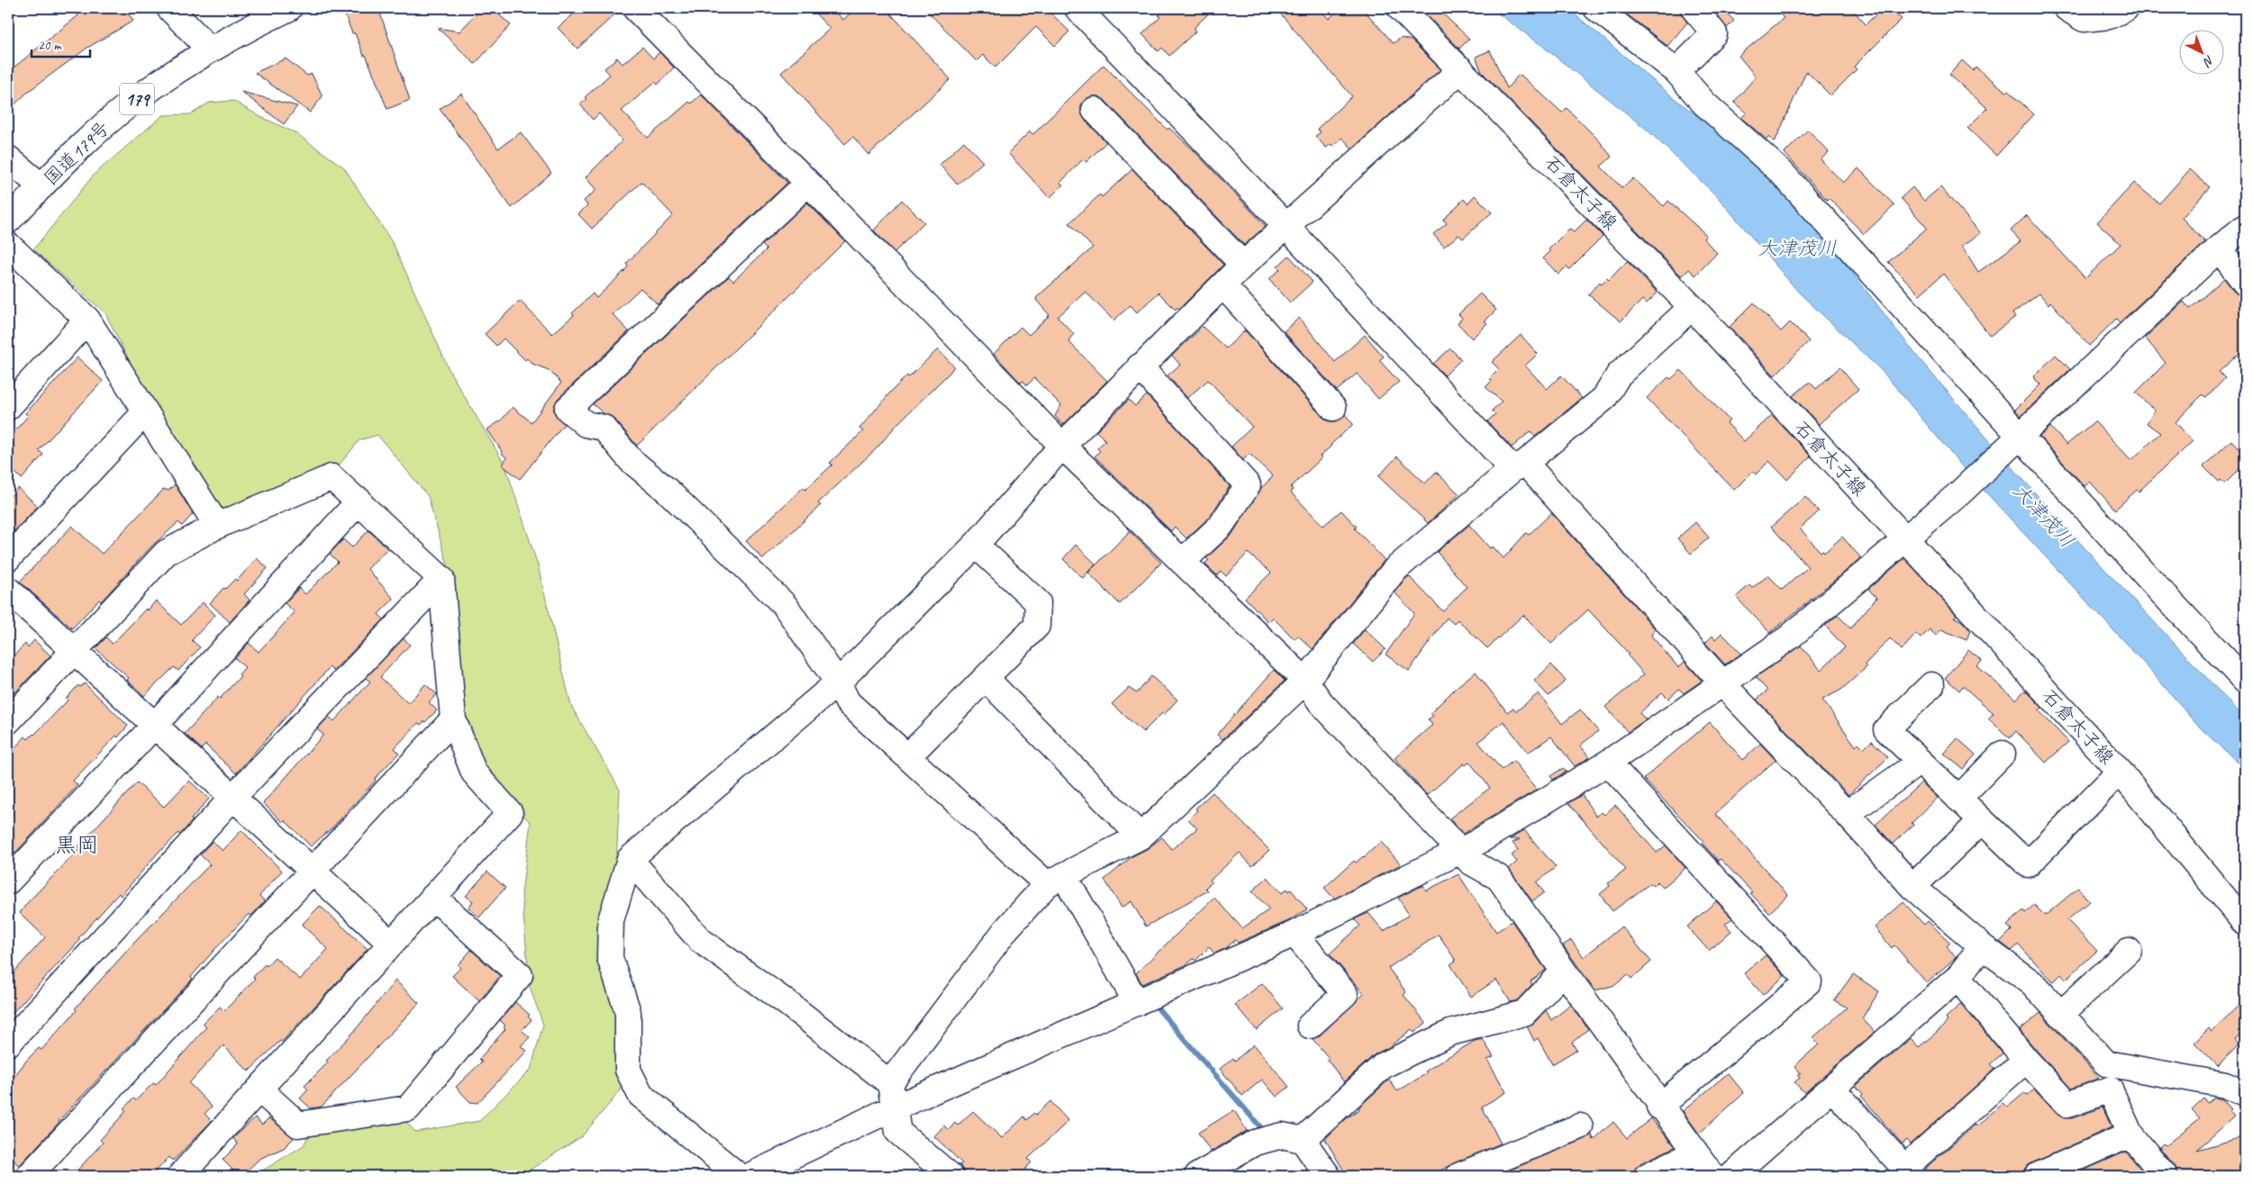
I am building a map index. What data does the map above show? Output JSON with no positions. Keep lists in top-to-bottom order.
{
  "streets": {
    "main road": ["179", "国道179号", "石倉太子線"]
  },
  "districts": ["黒岡"],
  "water": ["大津茂川"],
  "scale_bar": "20 m",
  "north": "bottom right"
}
